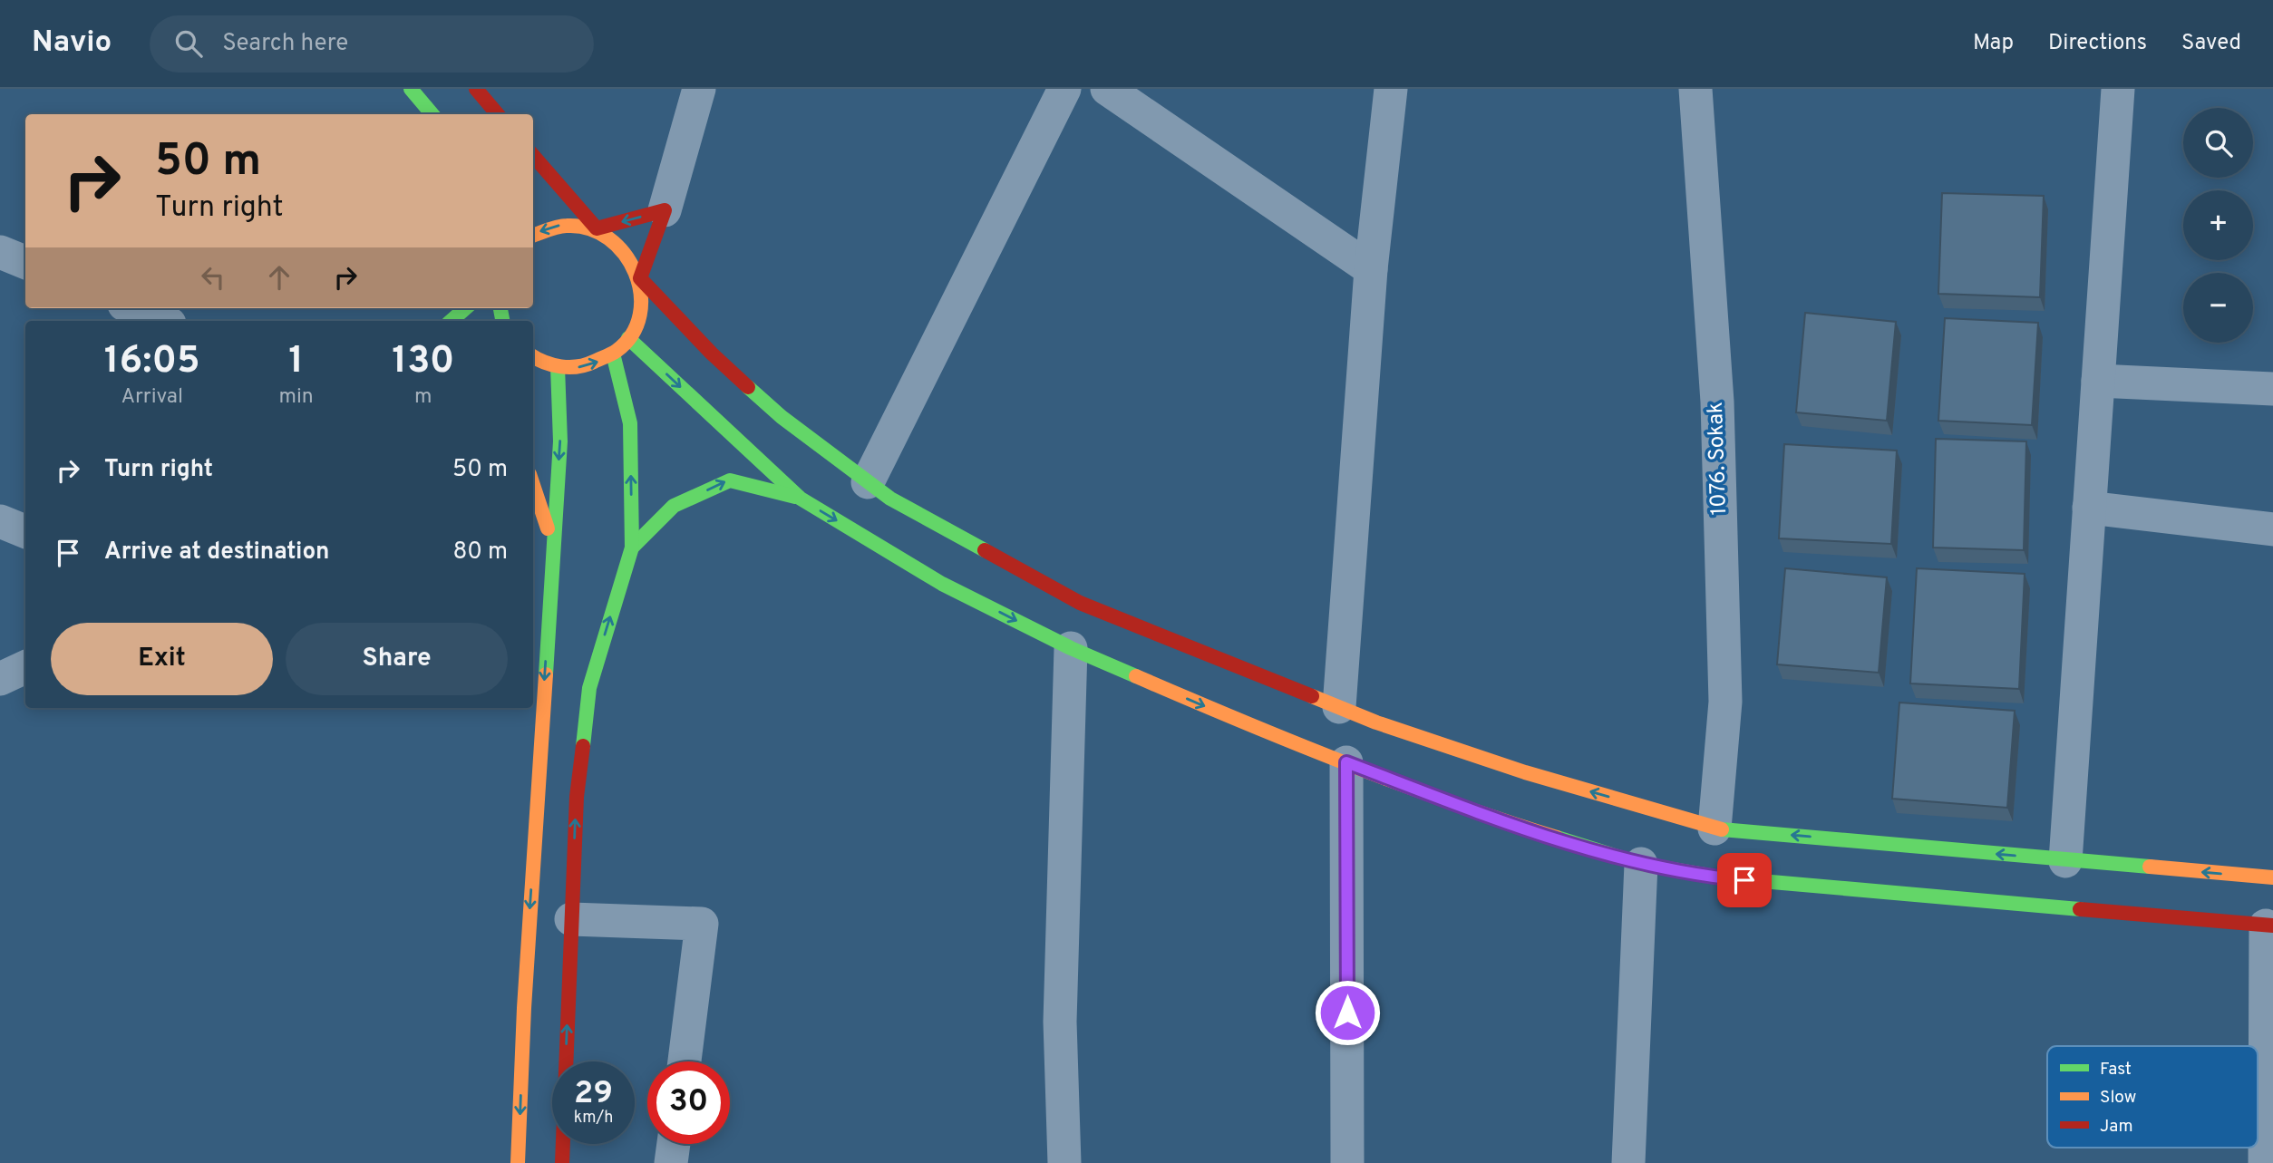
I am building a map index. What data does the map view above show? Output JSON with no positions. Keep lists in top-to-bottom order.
{
  "streets": {
    "street": ["1076. Sokak"]
  },
  "legend": ["Fast", "Slow", "Jam"],
  "page": {
    "header": "Navio",
    "search": "Search here",
    "nav": ["Map", "Directions", "Saved"],
    "map_buttons": ["+", "−"],
    "turn": ["50 m", "Turn right"],
    "eta": [
      "16:05",
      "Arrival",
      "1",
      "min",
      "130",
      "m"
    ],
    "list": [
      {
        "name": "Turn right",
        "value": "50 m"
      },
      {
        "name": "Arrive at destination",
        "value": "80 m"
      }
    ],
    "buttons": ["Exit", "Share"],
    "speed": "29 km/h",
    "limit": "30"
  }
}
